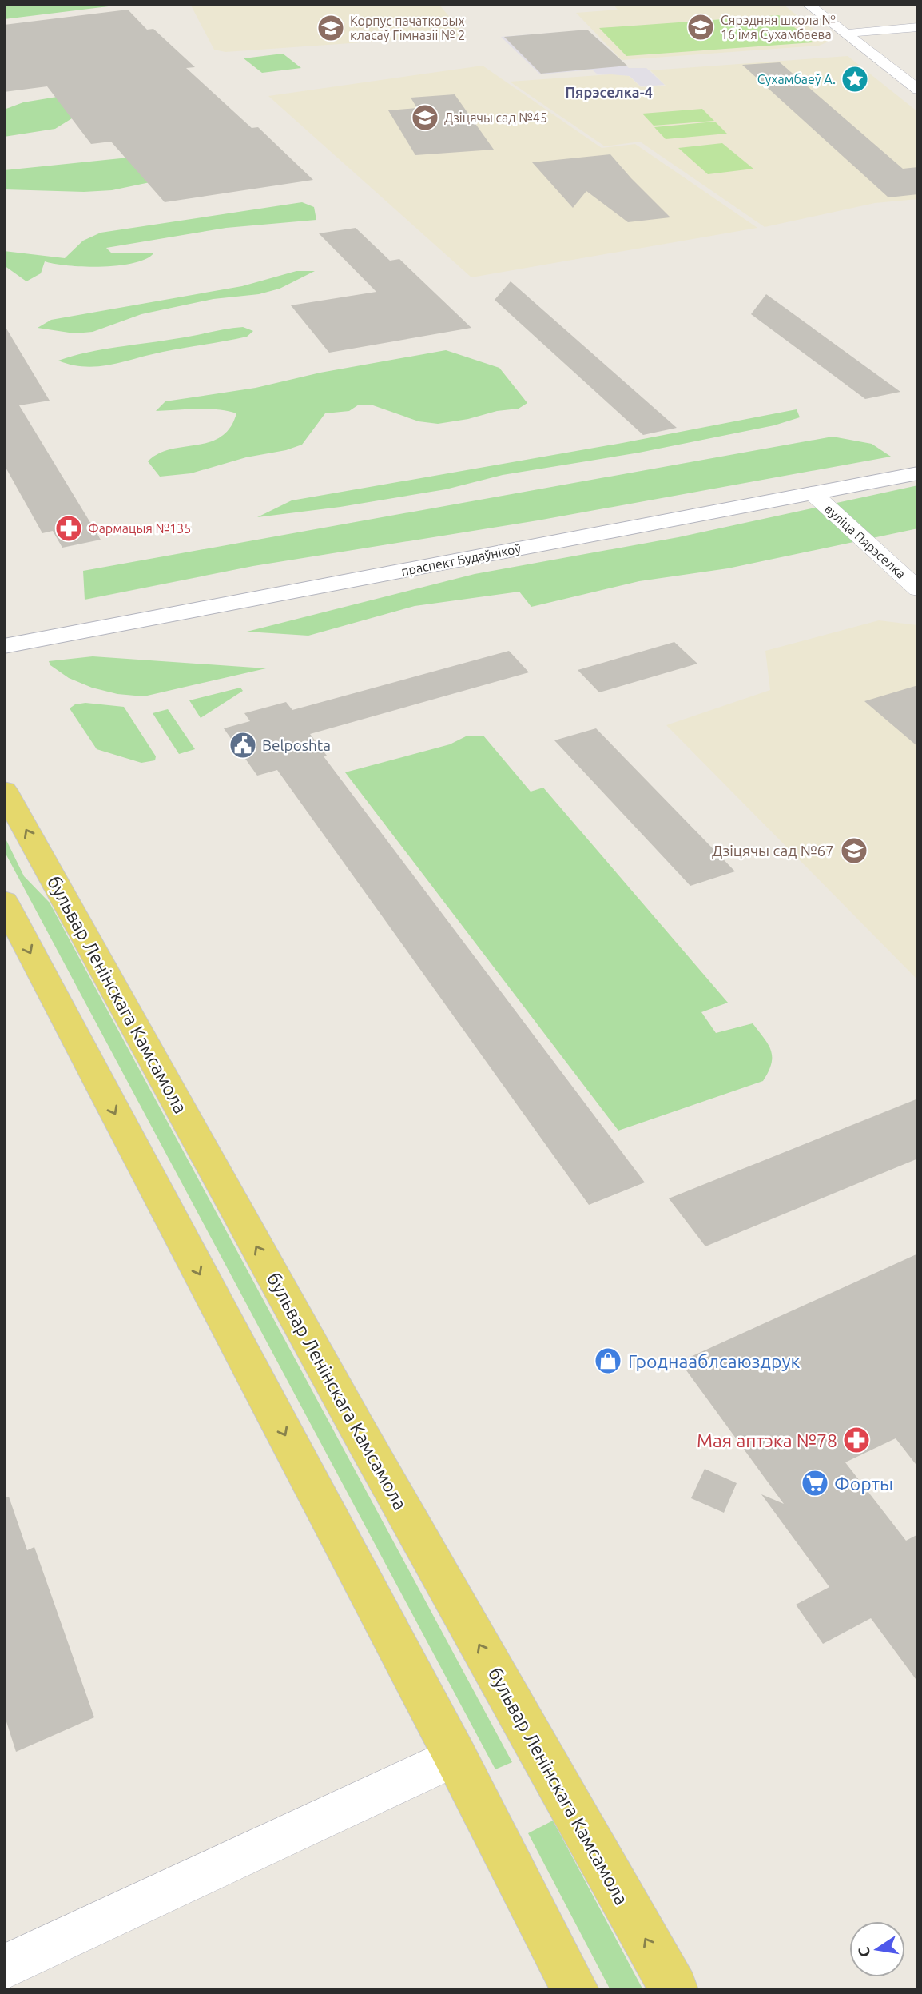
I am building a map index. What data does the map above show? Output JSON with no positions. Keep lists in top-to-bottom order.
{
  "streets": {
    "main road": ["бульвар Ленінскага Камсамола"],
    "street": ["вуліца Пярэселка", "праспект Будаўнікоў"]
  },
  "crossings": [
    ["вуліца Пярэселка", "праспект Будаўнікоў"]
  ],
  "districts": ["Пярэселка-4"],
  "places": {
    "school or university": [
      "Сярэдняя школа № 16 імя Сухамбаева",
      "Корпус пачатковых класаў Гімназіі № 2",
      "Дзіцячы сад №45",
      "Дзіцячы сад №67"
    ],
    "place": ["Сухамбаеў А."],
    "pharmacy": ["Фармацыя №135", "Мая аптэка №78"],
    "public building": ["Belposhta"],
    "shop": ["Гроднааблсаюздрук"],
    "supermarket": ["Форты"]
  },
  "north": "left"
}
